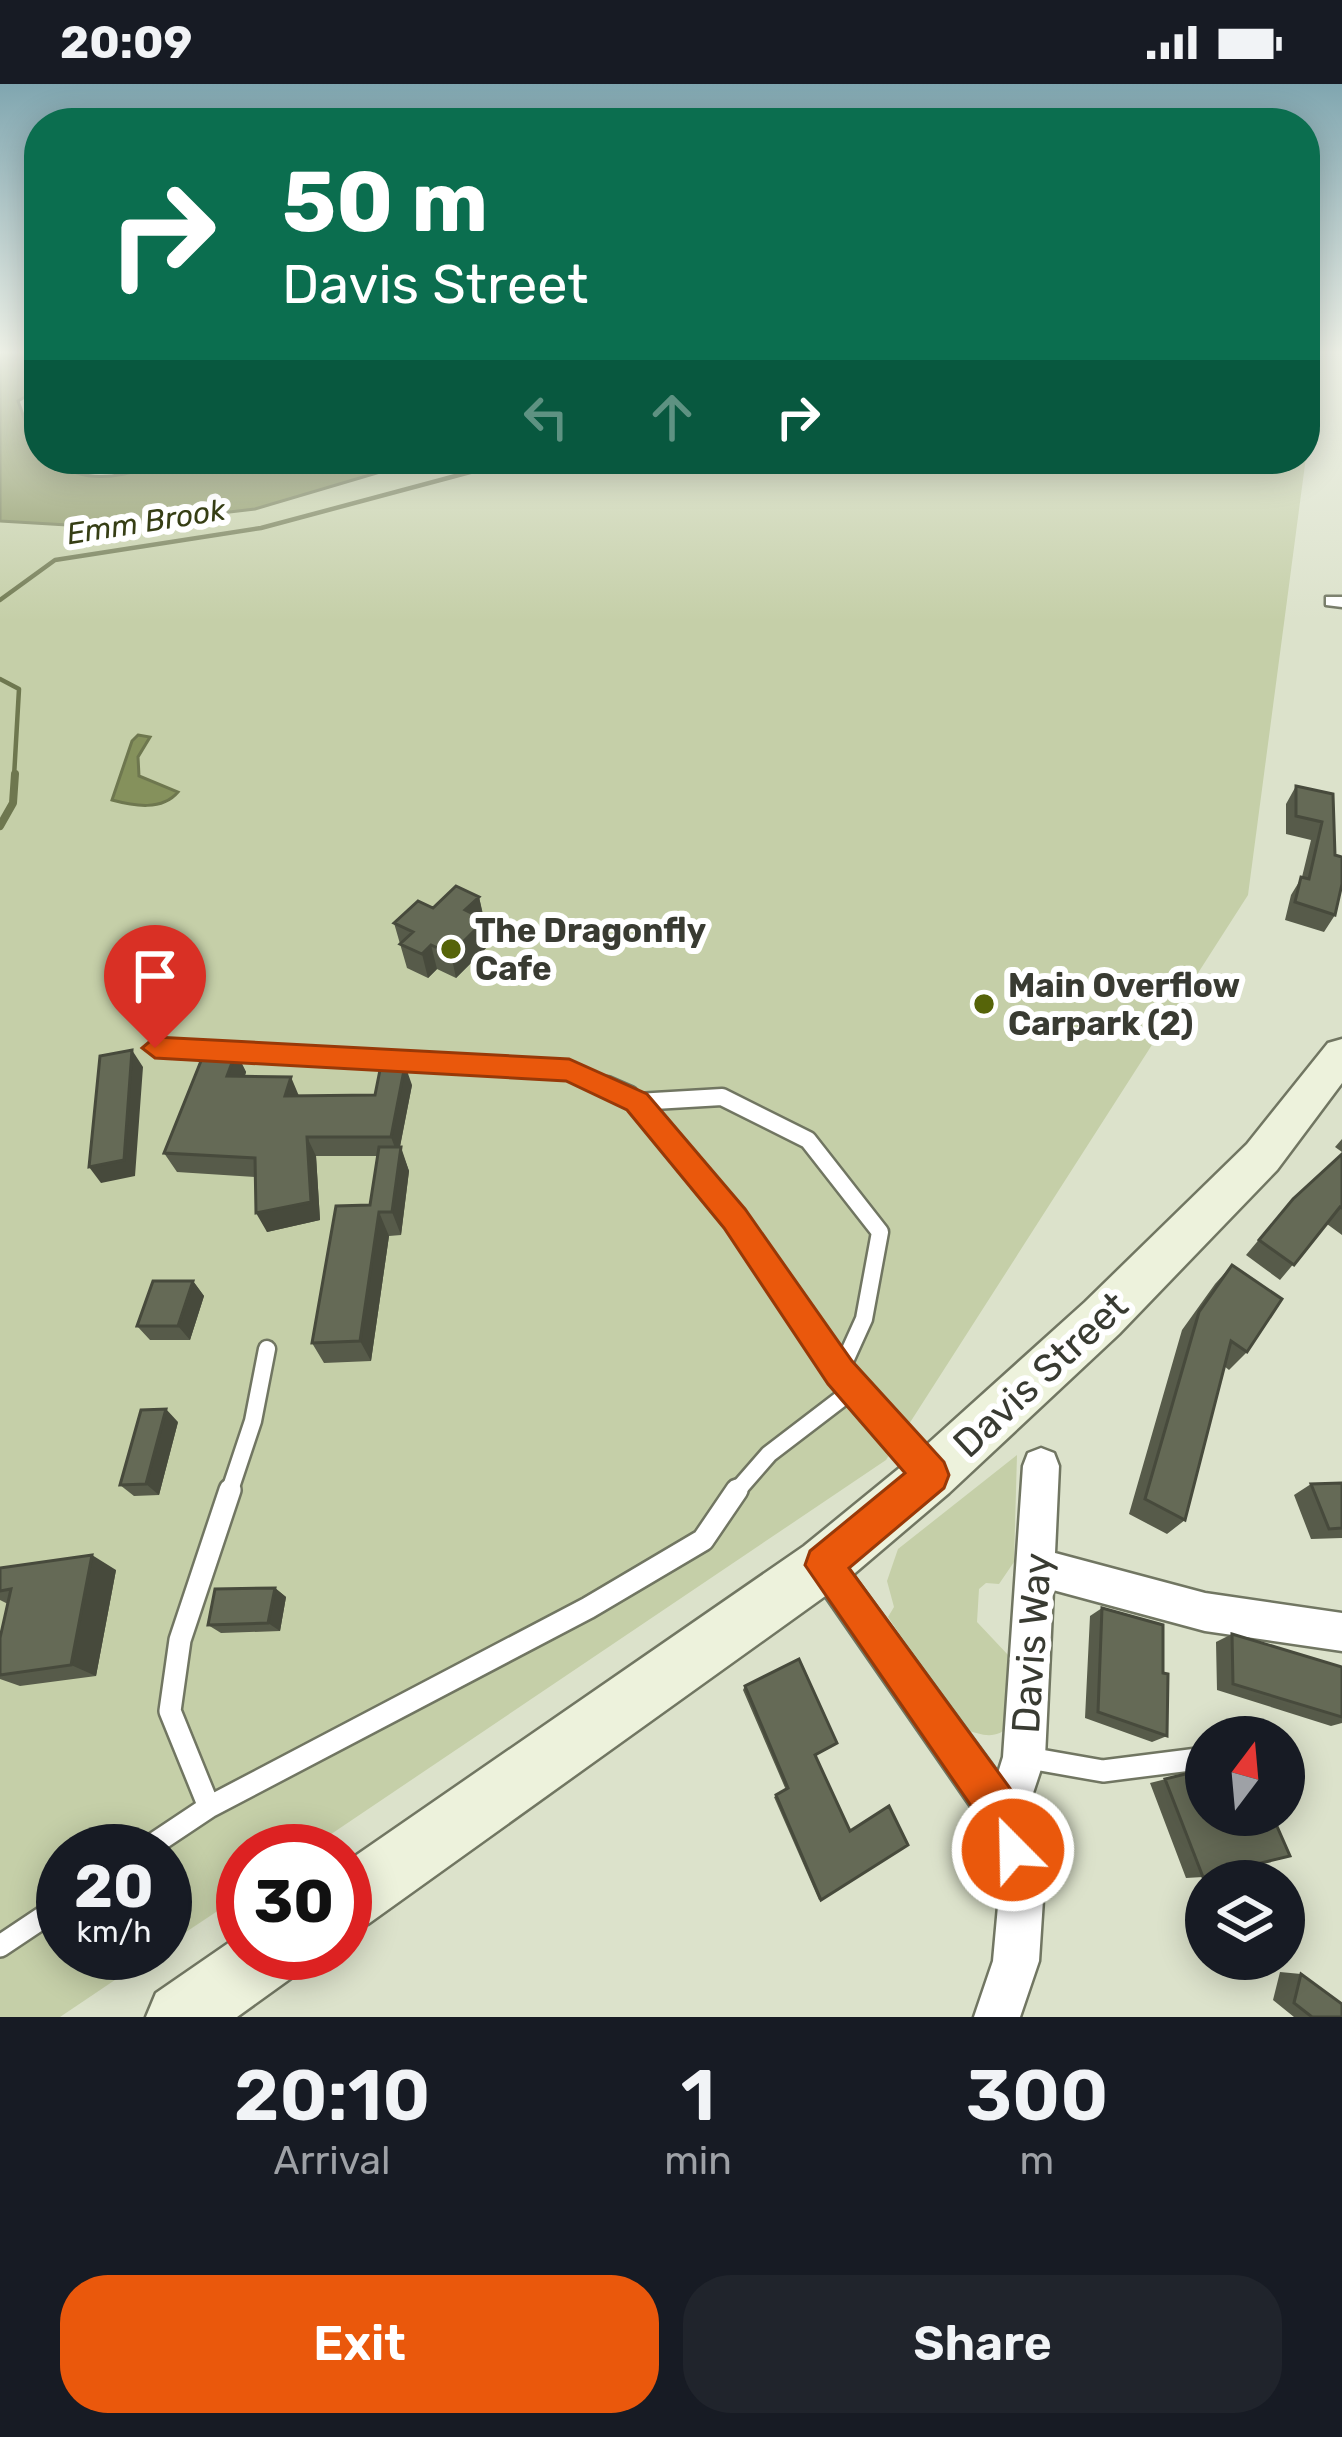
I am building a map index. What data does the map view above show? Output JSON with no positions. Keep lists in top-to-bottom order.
{
  "streets": {
    "main road": ["Davis Street"],
    "street": ["Davis Way"]
  },
  "crossings": [
    ["Davis Street", "Davis Way"]
  ],
  "water": ["Emm Brook"],
  "places": ["The Dragonfly Cafe", "Main Overflow Carpark (2)"],
  "north": "top",
  "page": {
    "status": "20:09",
    "turn": ["50 m", "Davis Street"],
    "speed": "20 km/h",
    "limit": "30",
    "eta": [
      "20:10",
      "Arrival",
      "1",
      "min",
      "300",
      "m"
    ],
    "buttons": ["Exit", "Share"]
  }
}
